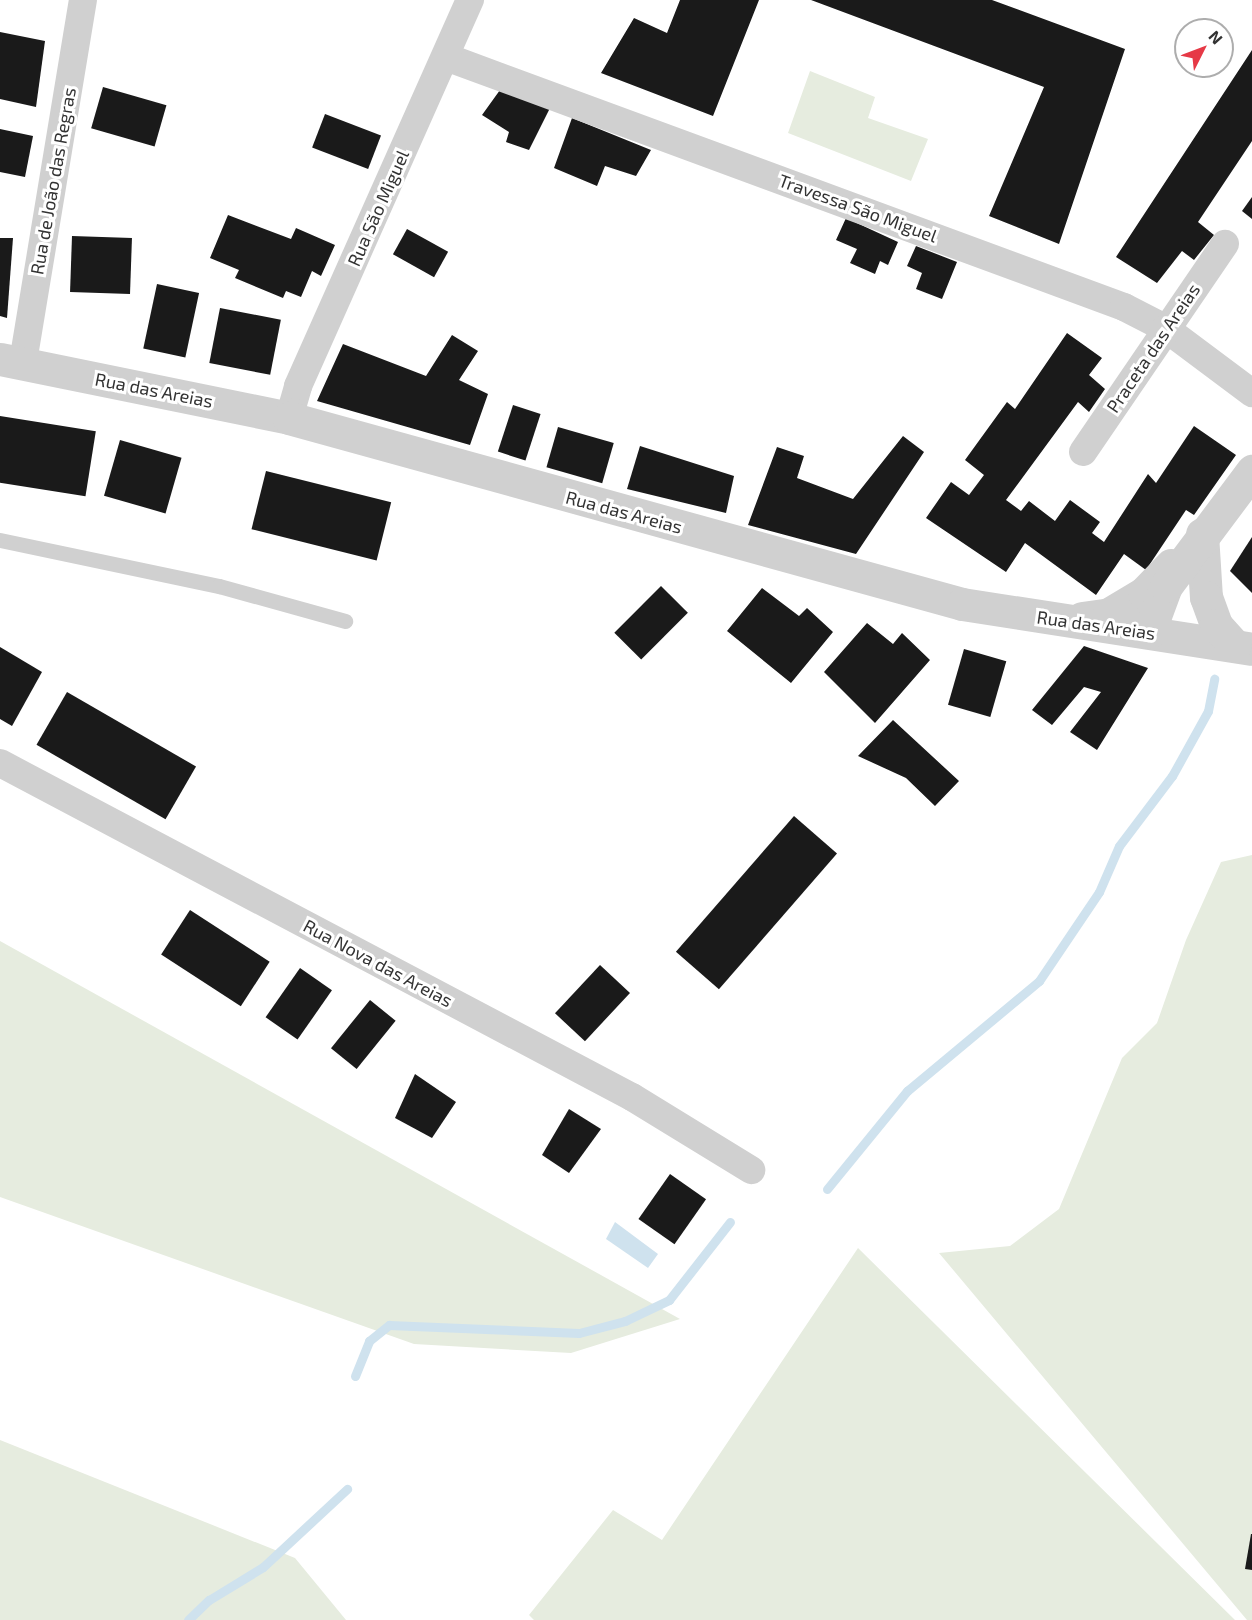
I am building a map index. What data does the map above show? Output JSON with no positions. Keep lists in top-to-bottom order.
{
  "streets": {
    "street": [
      "Rua de João das Regras",
      "Rua São Miguel",
      "Travessa São Miguel",
      "Praceta das Areias",
      "Rua das Areias",
      "Rua Nova das Areias"
    ]
  },
  "crossings": [
    ["Rua de João das Regras", "Rua das Areias"],
    ["Rua São Miguel", "Travessa São Miguel"],
    ["Rua São Miguel", "Rua das Areias"],
    ["Travessa São Miguel", "Praceta das Areias"]
  ],
  "north": "top right"
}
